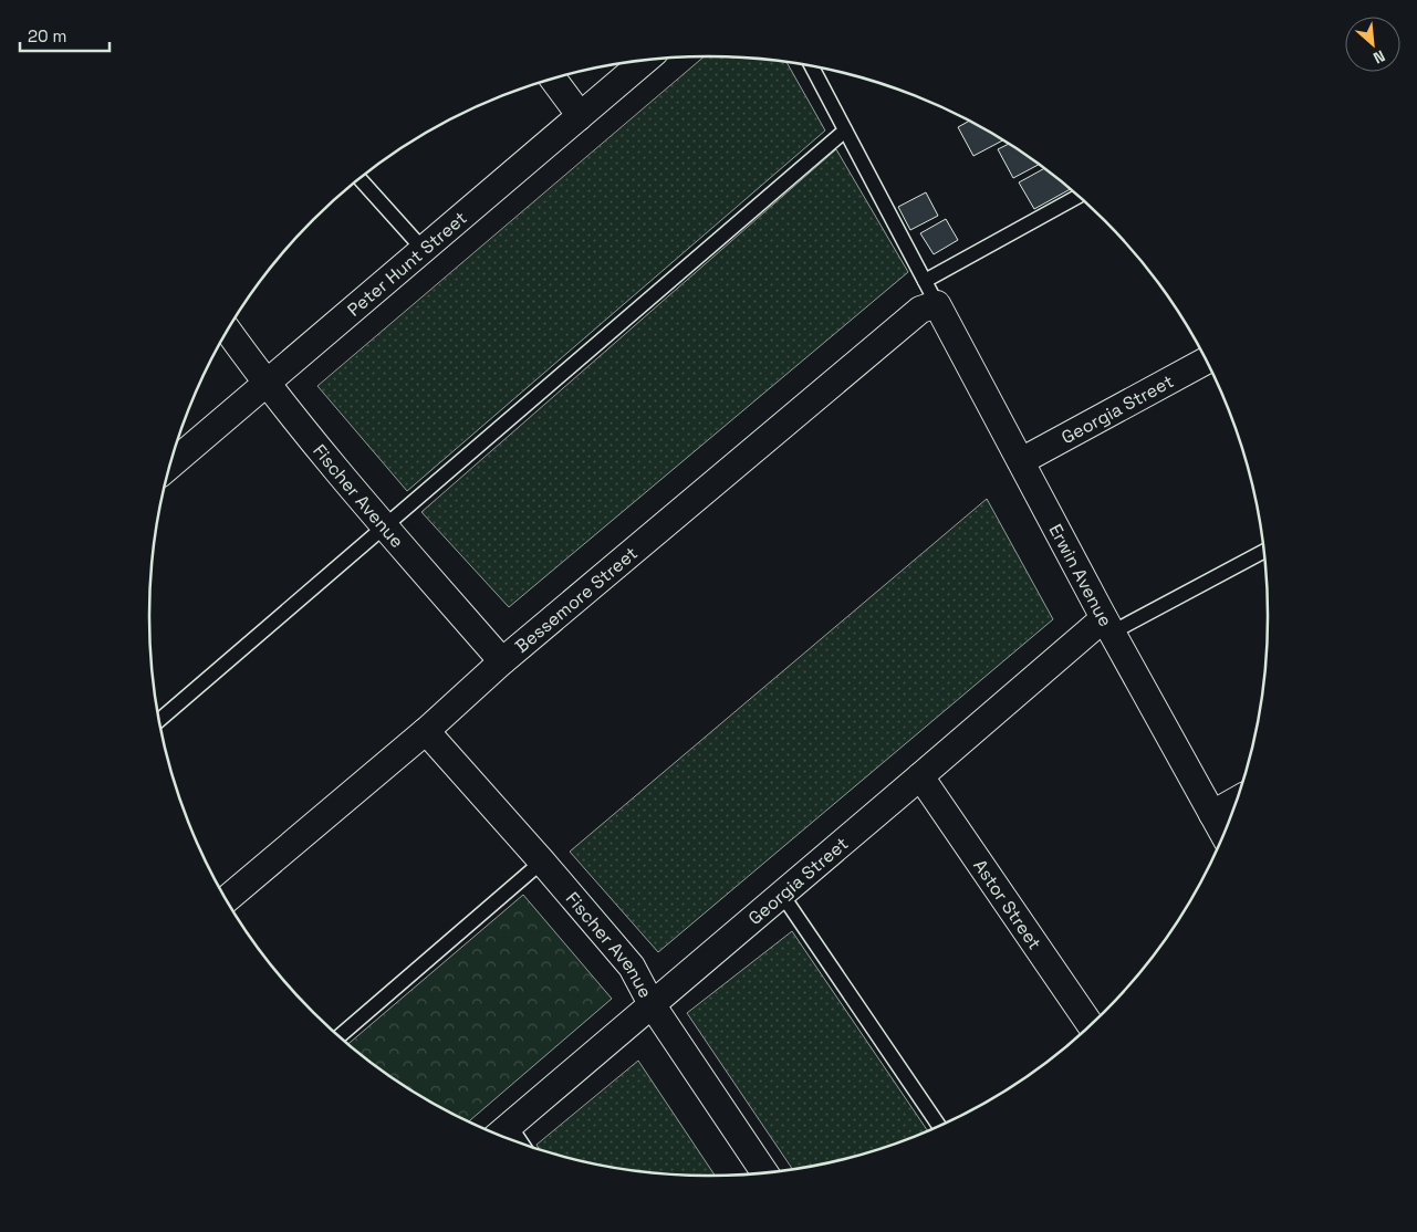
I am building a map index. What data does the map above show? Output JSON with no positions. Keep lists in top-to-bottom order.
{
  "streets": {
    "street": [
      "Peter Hunt Street",
      "Georgia Street",
      "Fischer Avenue",
      "Erwin Avenue",
      "Bessemore Street",
      "Astor Street"
    ]
  },
  "crossings": [
    ["Peter Hunt Street", "Fischer Avenue"],
    ["Georgia Street", "Fischer Avenue"],
    ["Georgia Street", "Erwin Avenue"],
    ["Georgia Street", "Astor Street"],
    ["Fischer Avenue", "Bessemore Street"],
    ["Erwin Avenue", "Bessemore Street"]
  ],
  "scale_bar": "20 m",
  "north": "bottom right"
}
